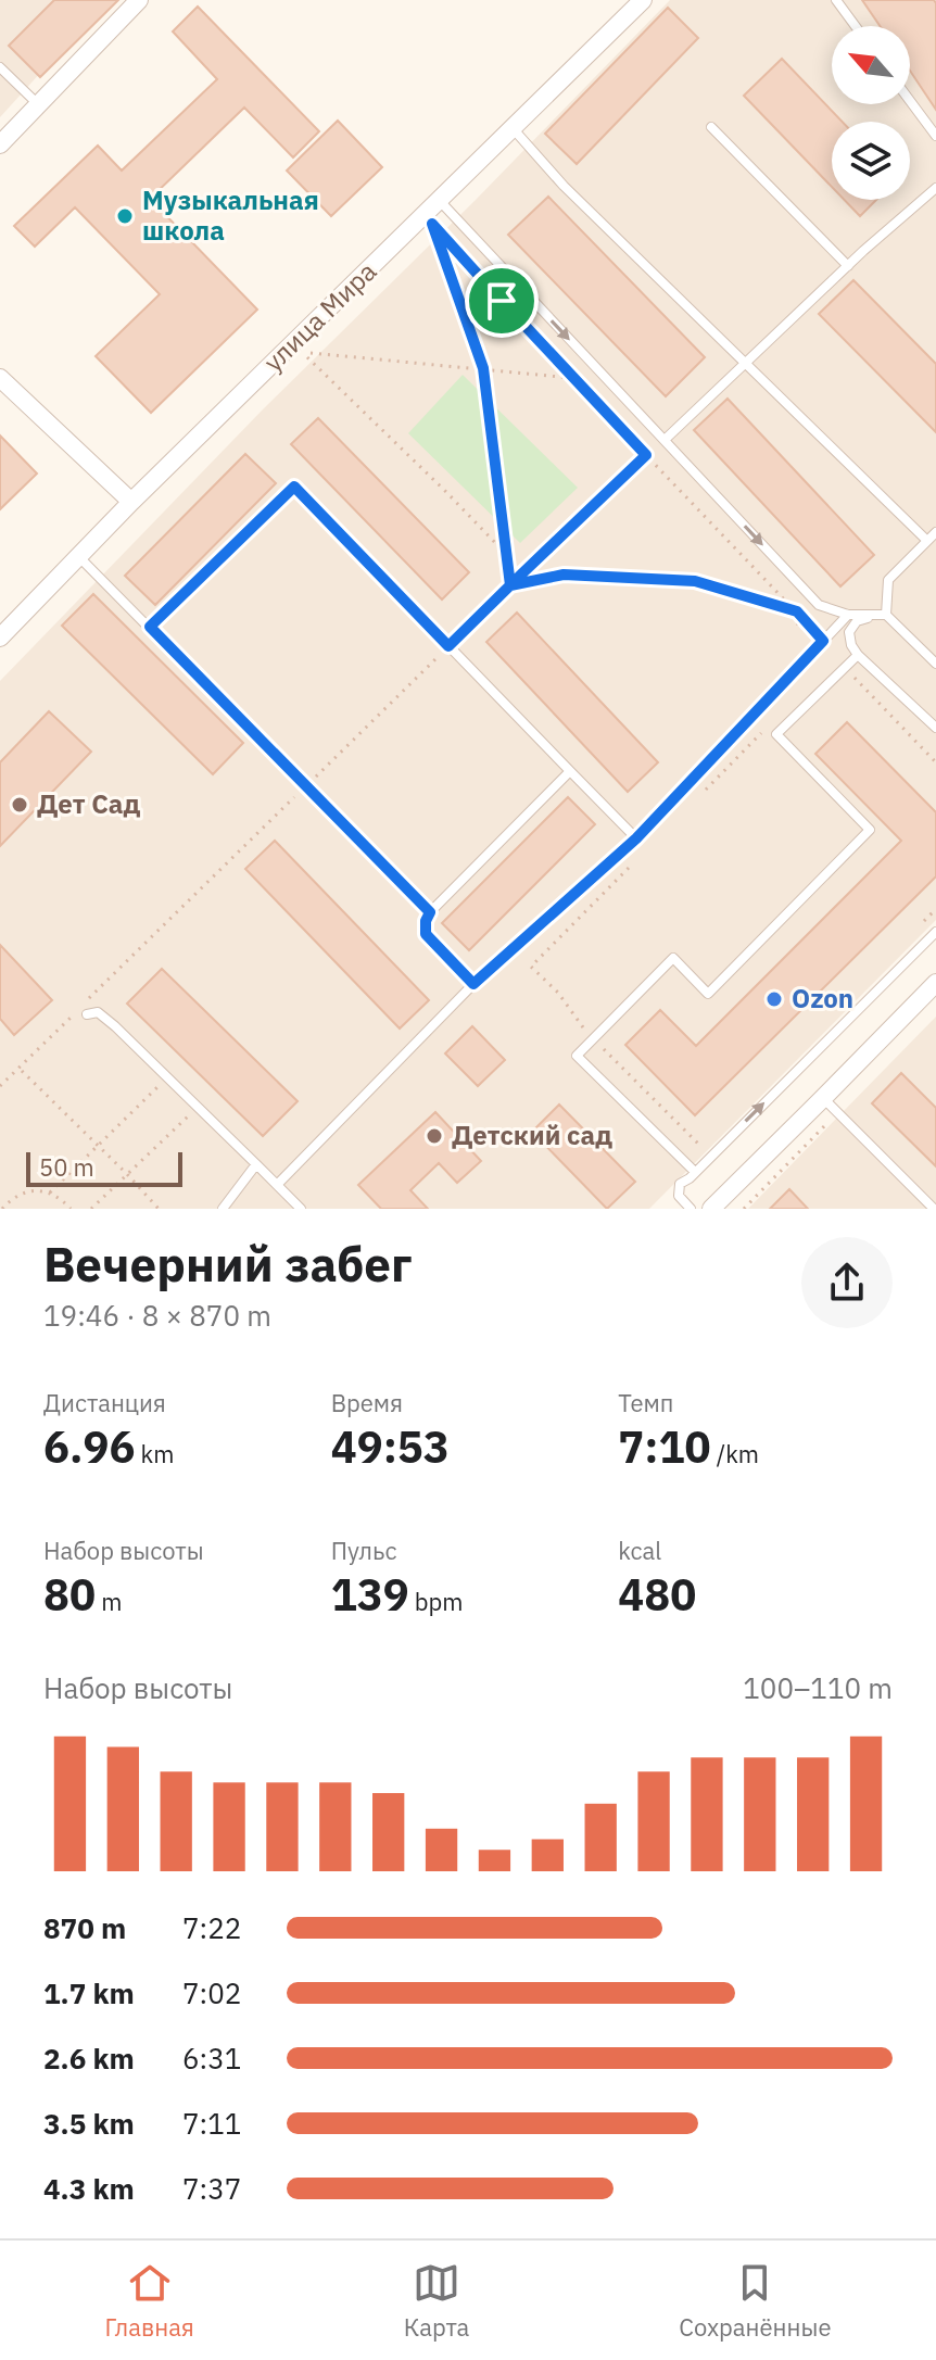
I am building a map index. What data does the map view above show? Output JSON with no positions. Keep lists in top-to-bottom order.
{
  "streets": {
    "street": ["улица Мира"]
  },
  "places": [
    "Музыкальная школа",
    "Дет Сад",
    "Ozon",
    "Детский сад"
  ],
  "scale_bar": "50 m",
  "north": "top left",
  "page": {
    "scale": "50 m",
    "heading": ["Вечерний забег", "19:46 · 8 × 870 m"],
    "stats": [
      ["Дистанция", "6.96 km"],
      ["Время", "49:53"],
      ["Темп", "7:10 /km"],
      ["Набор высоты", "80 m"],
      ["Пульс", "139 bpm"],
      ["kcal", "480"]
    ],
    "chart": ["Набор высоты", "100–110 m"],
    "list": [
      {
        "name": "870 m",
        "note": "7:22"
      },
      {
        "name": "1.7 km",
        "note": "7:02"
      },
      {
        "name": "2.6 km",
        "note": "6:31"
      },
      {
        "name": "3.5 km",
        "note": "7:11"
      },
      {
        "name": "4.3 km",
        "note": "7:37"
      }
    ],
    "tabs": ["Главная", "Карта", "Сохранённые"]
  }
}
